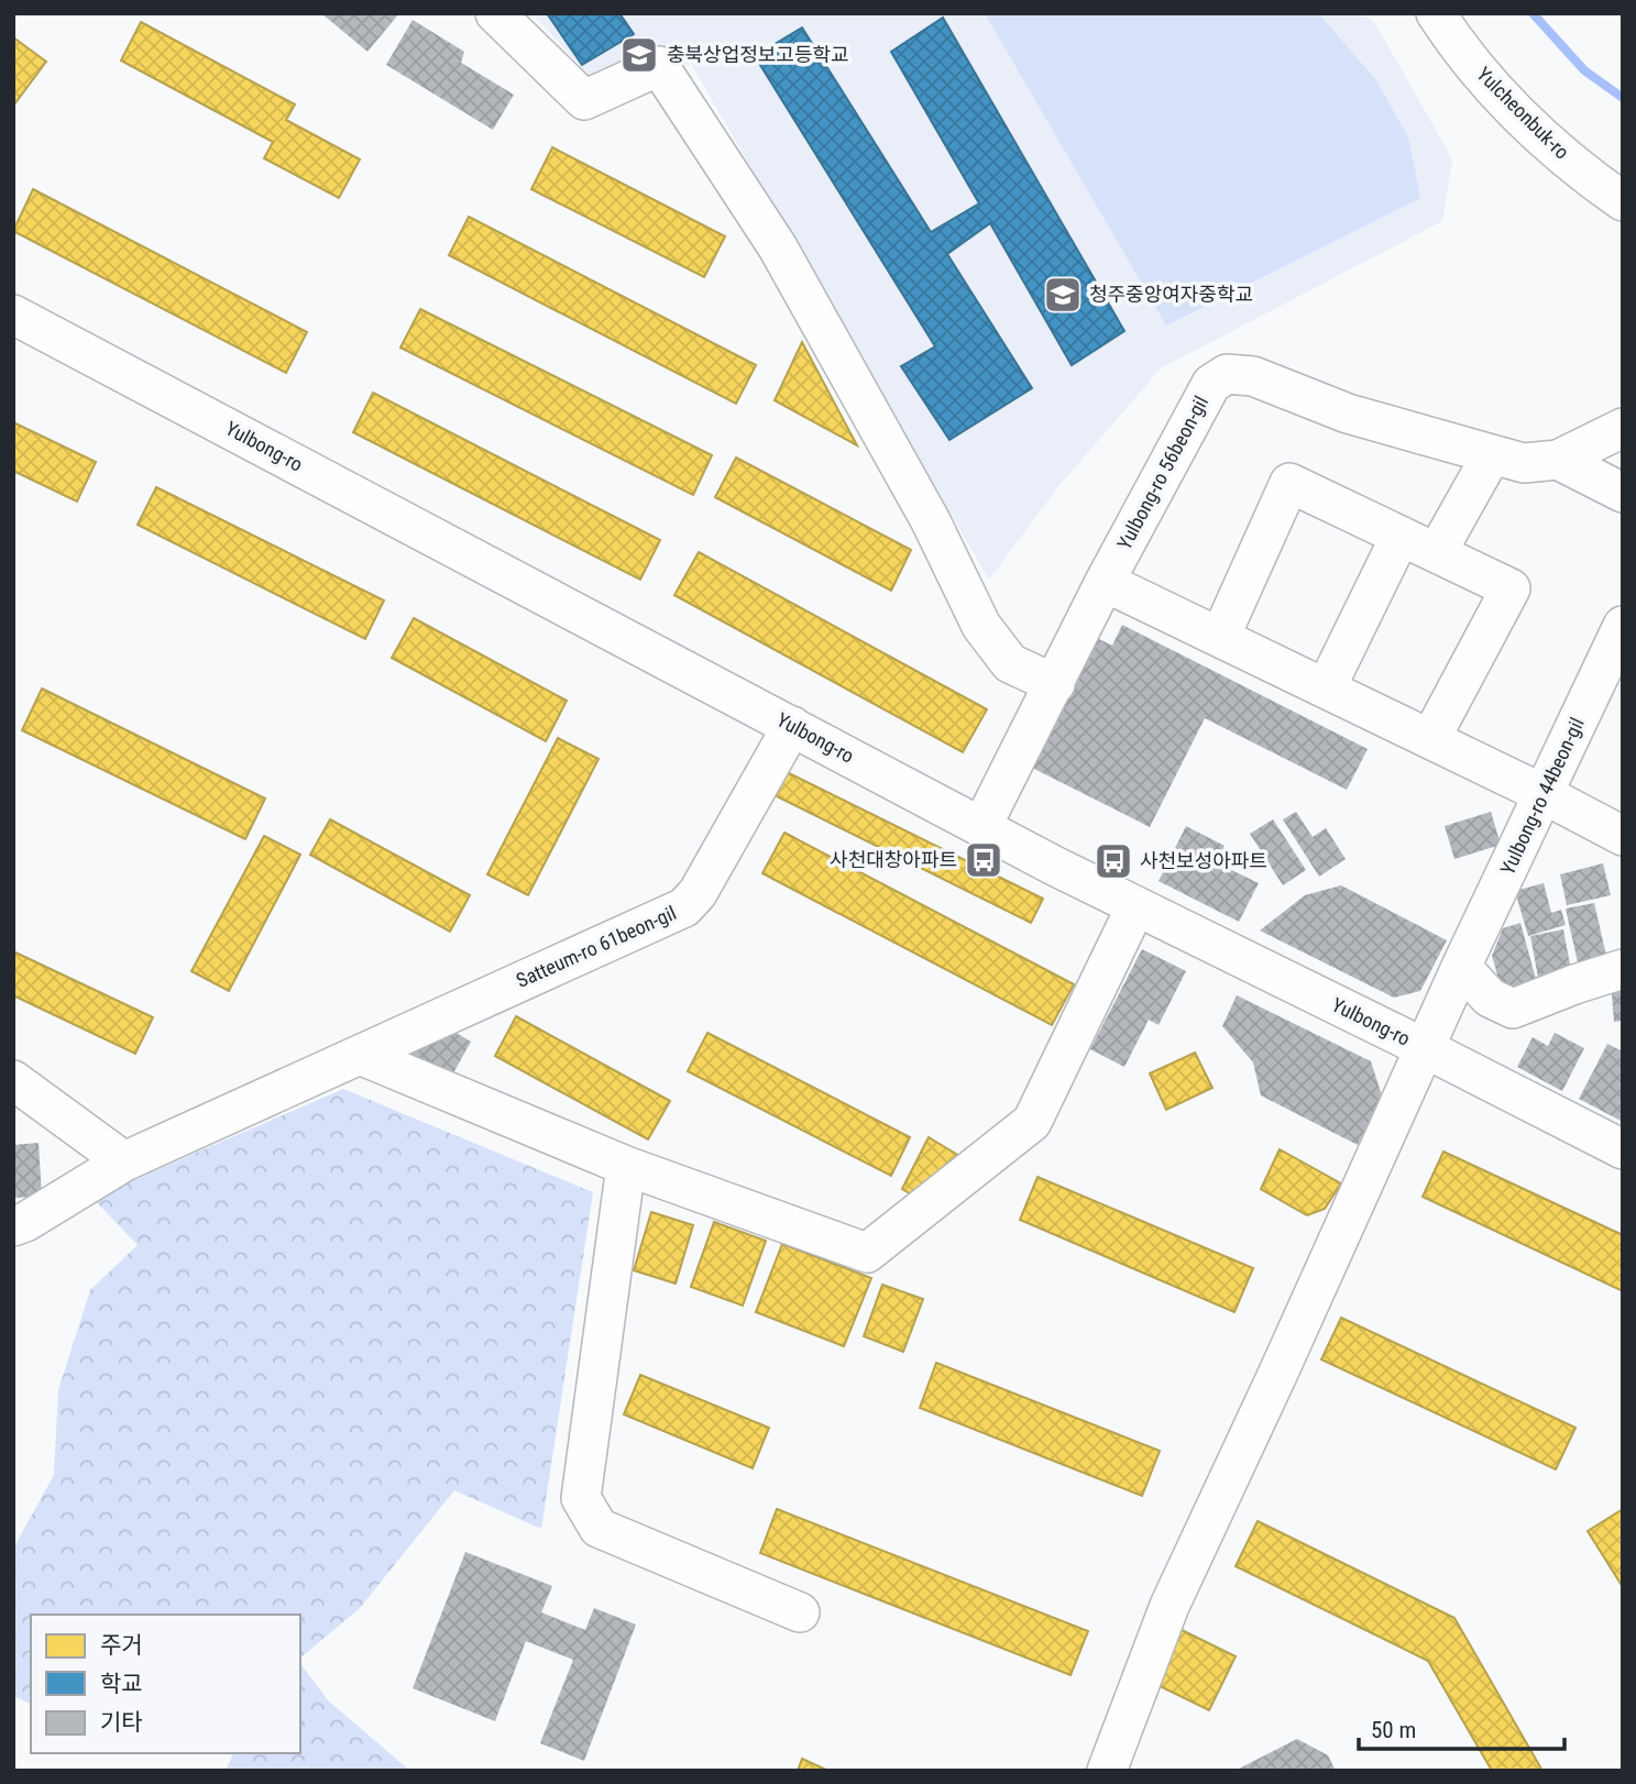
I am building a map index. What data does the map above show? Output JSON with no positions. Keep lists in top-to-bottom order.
{
  "streets": {
    "street": [
      "Yulcheonbuk-ro",
      "Yulbong-ro",
      "Yulbong-ro 56beon-gil",
      "Yulbong-ro 44beon-gil",
      "Satteum-ro 61beon-gil"
    ]
  },
  "crossings": [
    ["Yulbong-ro", "Yulbong-ro 56beon-gil"],
    ["Yulbong-ro", "Yulbong-ro 44beon-gil"],
    ["Yulbong-ro", "Satteum-ro 61beon-gil"]
  ],
  "places": {
    "school or university": ["충북상업정보고등학교", "청주중앙여자중학교"],
    "bus stop": ["사천대창아파트", "사천보성아파트"]
  },
  "legend": ["주거", "학교", "기타"],
  "scale_bar": "50 m"
}
